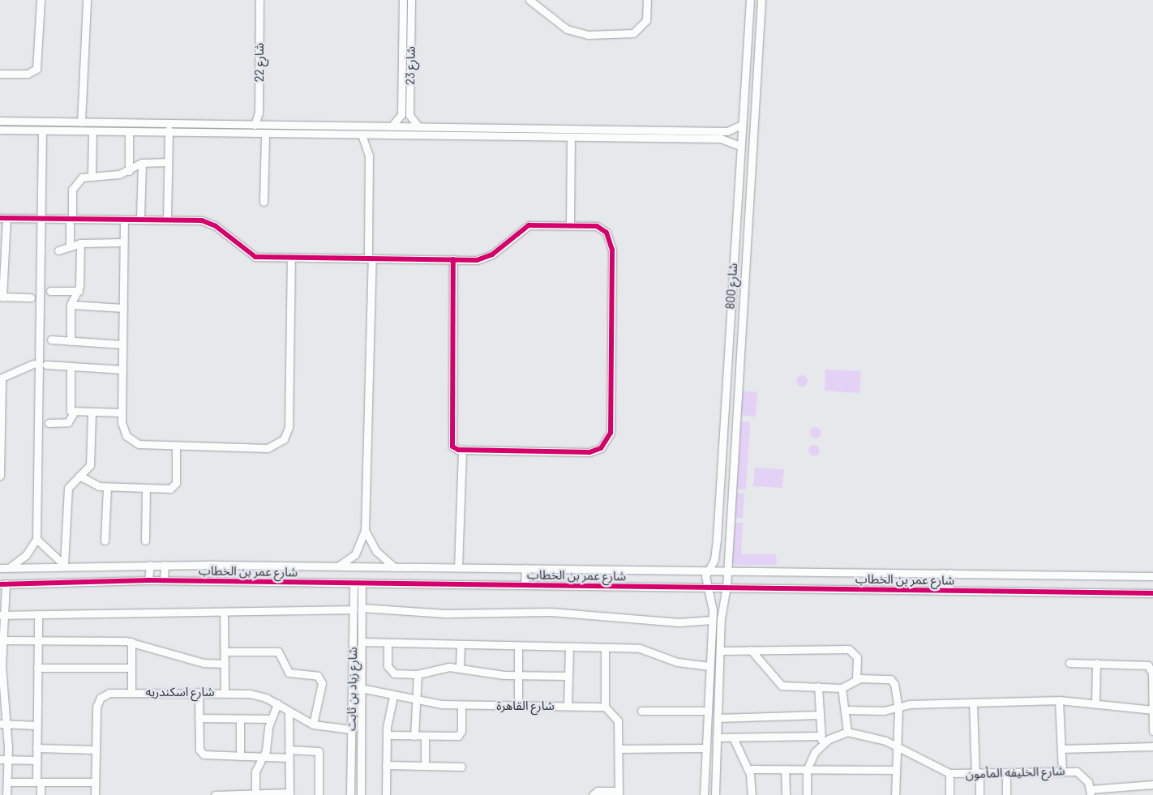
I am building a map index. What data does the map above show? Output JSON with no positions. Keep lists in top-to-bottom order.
{
  "streets": {
    "street": [
      "شارع 22",
      "شارع 23",
      "شارع 800",
      "شارع عمر بن الخطاب",
      "شارع زياد بن ثابت",
      "شارع اسكندريه",
      "شارع القاهرة",
      "شارع الخليفه المأمون"
    ]
  },
  "crossings": [
    ["شارع 800", "شارع عمر بن الخطاب"],
    ["شارع عمر بن الخطاب", "شارع زياد بن ثابت"],
    ["شارع زياد بن ثابت", "شارع اسكندريه"],
    ["شارع زياد بن ثابت", "شارع القاهرة"]
  ]
}
